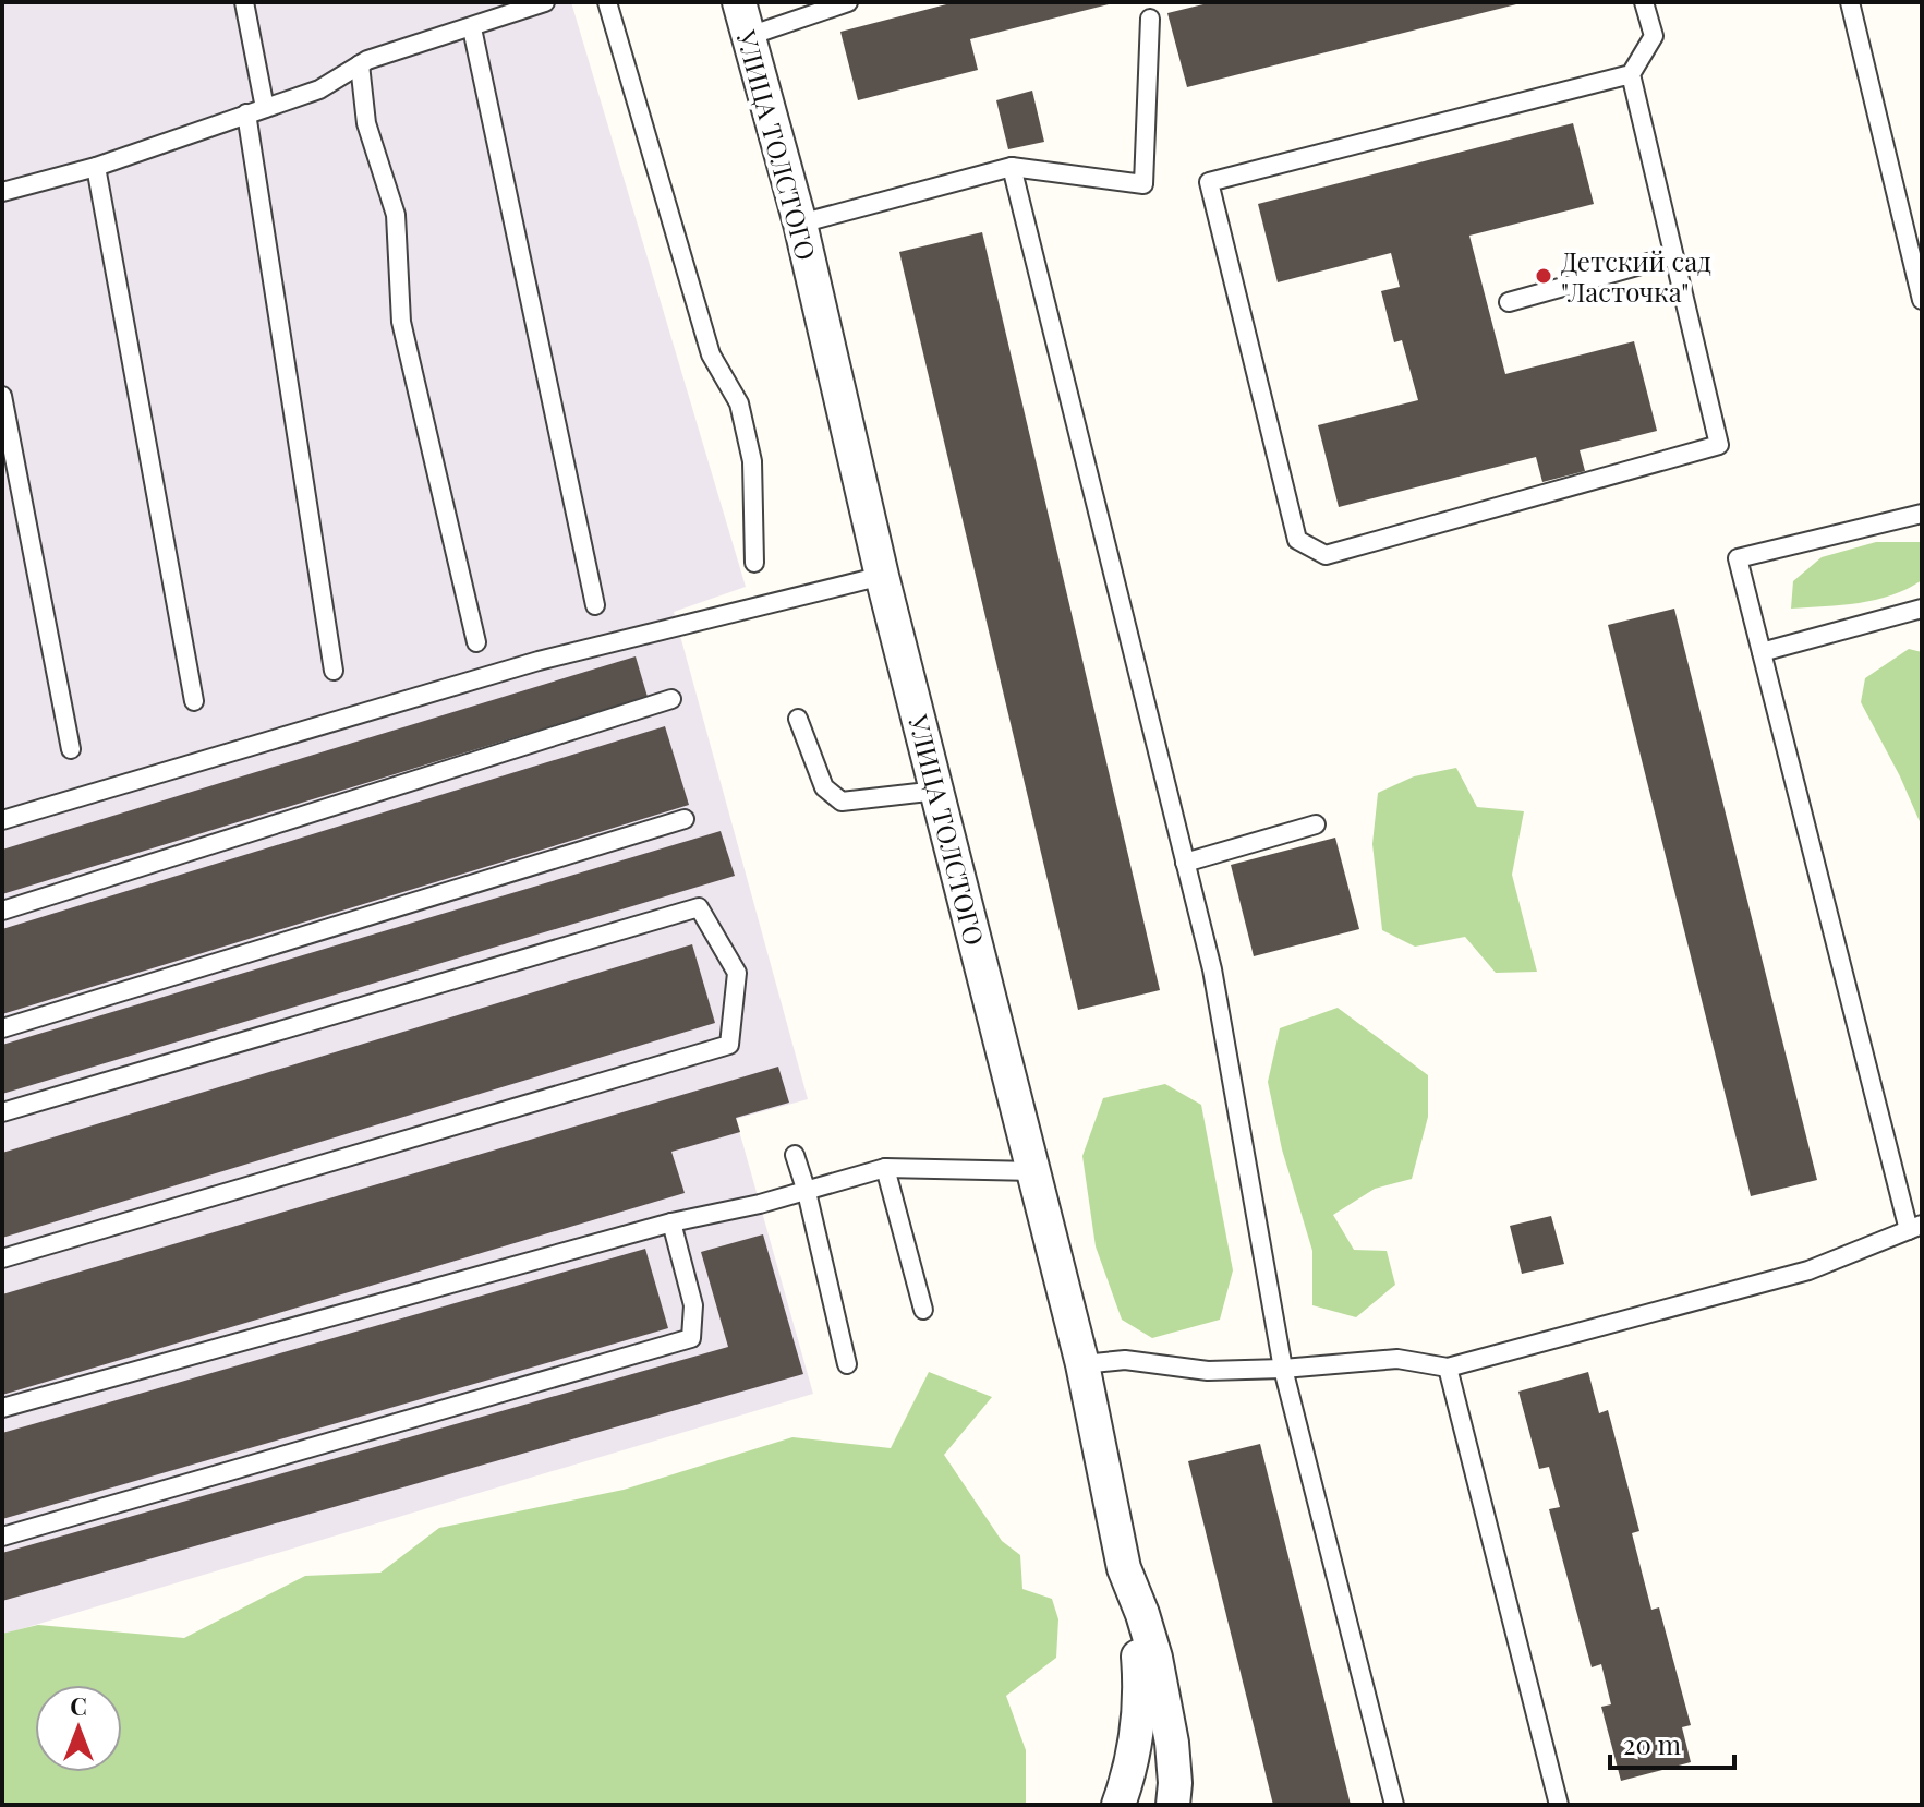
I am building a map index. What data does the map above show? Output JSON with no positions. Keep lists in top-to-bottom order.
{
  "streets": {
    "street": ["УЛИЦА ТОЛСТОГО"]
  },
  "places": ["Детский сад \"Ласточка\""],
  "scale_bar": "20 m",
  "north": "top"
}
